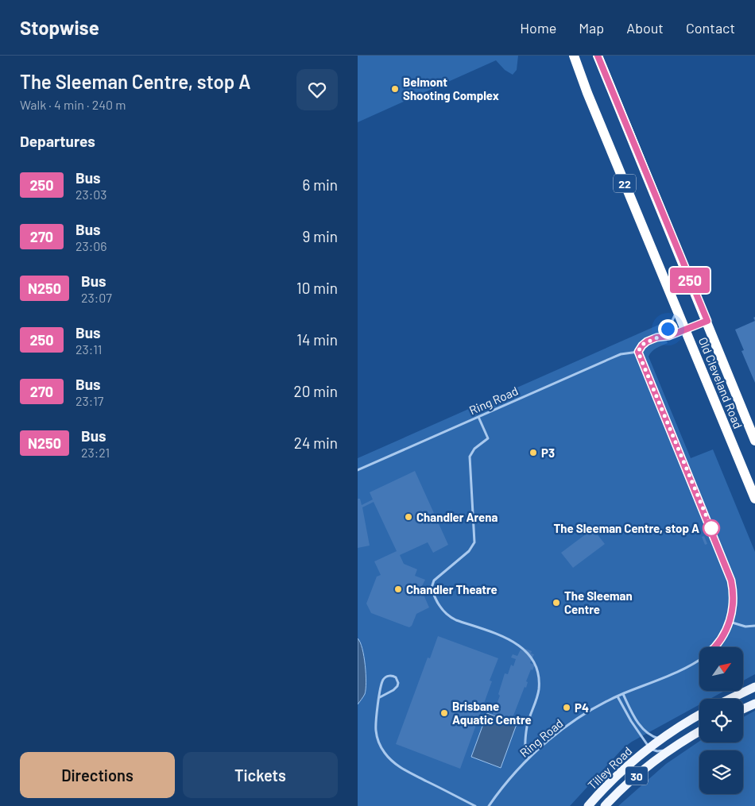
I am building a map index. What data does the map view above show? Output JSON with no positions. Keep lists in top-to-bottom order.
{
  "streets": {
    "highway": ["22", "Old Cleveland Road"],
    "main road": ["Tilley Road", "30"],
    "lane": ["Ring Road"]
  },
  "places": [
    "Belmont Shooting Complex",
    "P3",
    "Chandler Arena",
    "The Sleeman Centre, stop A",
    "Chandler Theatre",
    "The Sleeman Centre",
    "P4",
    "Brisbane Aquatic Centre"
  ],
  "lines": ["bus line 250"],
  "north": "top right",
  "page": {
    "header": "Stopwise",
    "nav": [
      "Home",
      "Map",
      "About",
      "Contact"
    ],
    "heading": [
      ["The Sleeman Centre, stop A", "Walk · 4 min · 240 m"],
      "Departures"
    ],
    "on_map": "250",
    "list": [
      {
        "mark": "250",
        "name": "Bus",
        "note": "23:03",
        "value": "6 min"
      },
      {
        "mark": "270",
        "name": "Bus",
        "note": "23:06",
        "value": "9 min"
      },
      {
        "mark": "N250",
        "name": "Bus",
        "note": "23:07",
        "value": "10 min"
      },
      {
        "mark": "250",
        "name": "Bus",
        "note": "23:11",
        "value": "14 min"
      },
      {
        "mark": "270",
        "name": "Bus",
        "note": "23:17",
        "value": "20 min"
      },
      {
        "mark": "N250",
        "name": "Bus",
        "note": "23:21",
        "value": "24 min"
      }
    ],
    "buttons": ["Directions", "Tickets"]
  }
}
